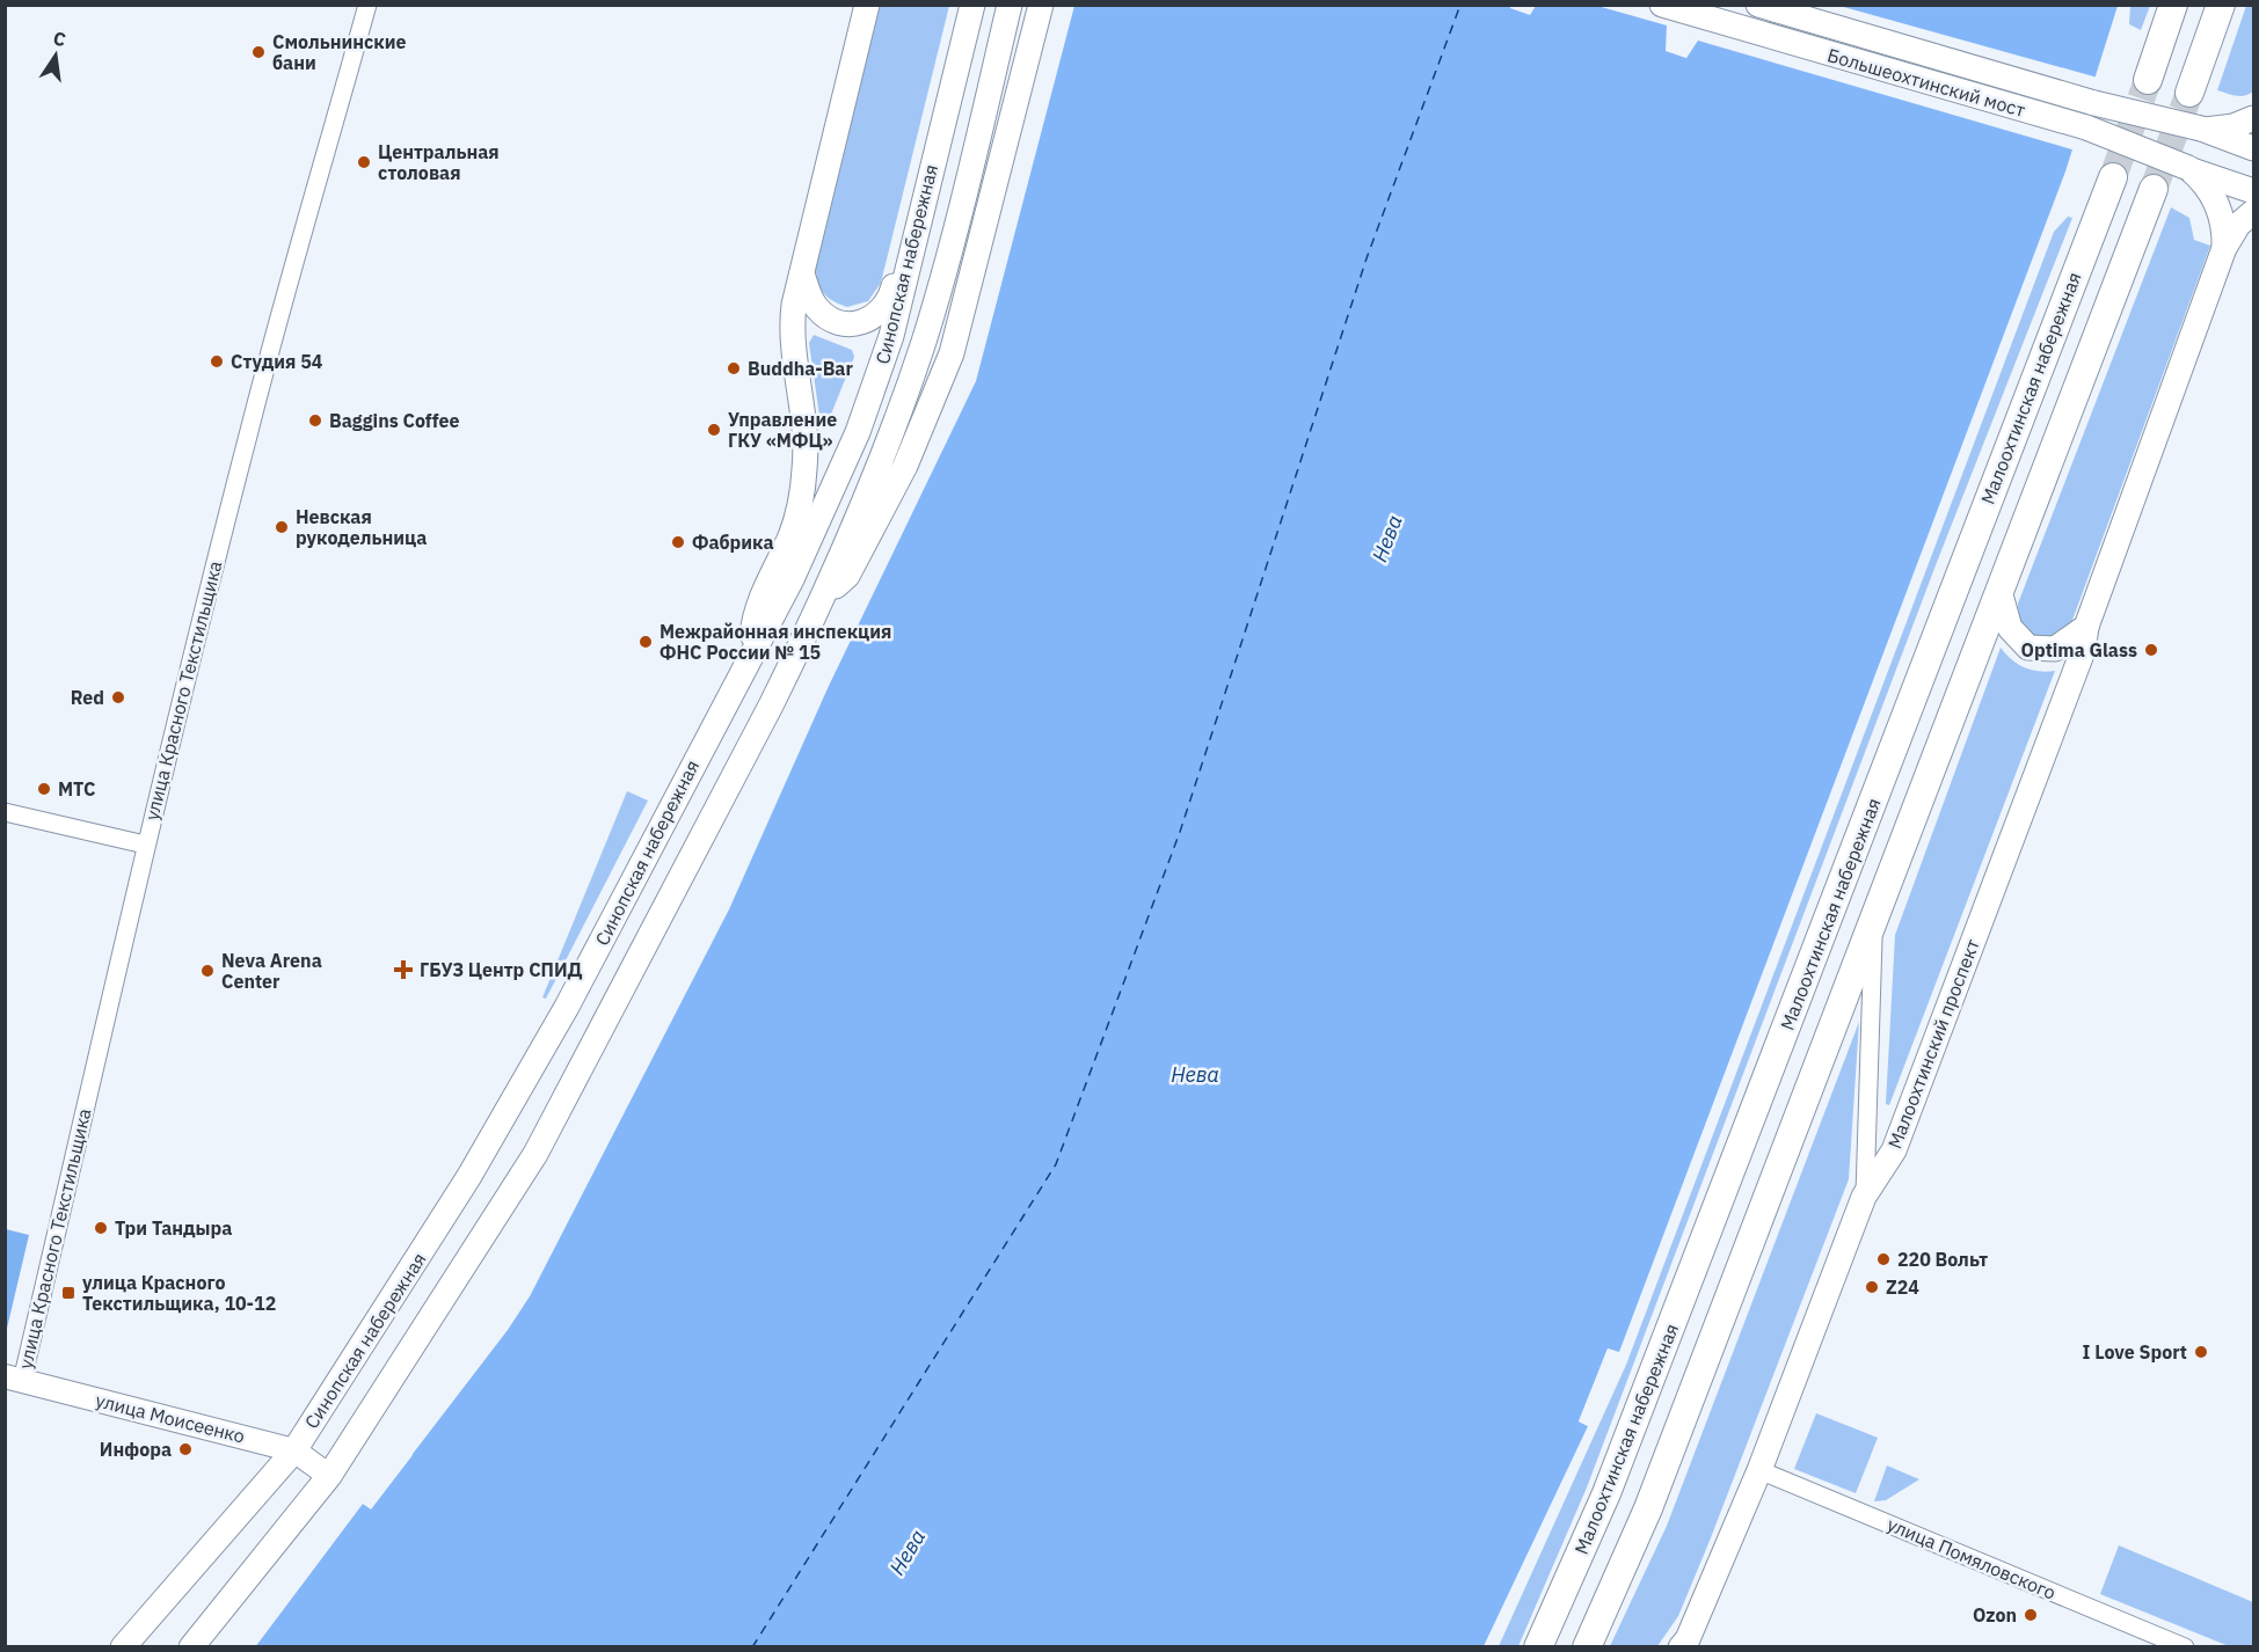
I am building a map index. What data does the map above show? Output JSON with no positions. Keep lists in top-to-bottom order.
{
  "streets": {
    "main road": [
      "Большеохтинский мост",
      "Синопская набережная",
      "Малоохтинская набережная",
      "Малоохтинский проспект"
    ],
    "street": ["улица Красного Текстильщика", "улица Моисеенко", "улица Помяловского"]
  },
  "crossings": [
    ["Синопская набережная", "улица Моисеенко"],
    ["улица Красного Текстильщика", "улица Моисеенко"],
    ["Малоохтинский проспект", "улица Помяловского"]
  ],
  "water": ["Нева"],
  "places": {
    "other": [
      "Смольнинские бани",
      "Центральная столовая",
      "Студия 54",
      "Buddha-Bar",
      "Baggins Coffee",
      "Управление ГКУ «МФЦ»",
      "Невская рукодельница",
      "Фабрика",
      "Межрайонная инспекция ФНС России № 15",
      "Optima Glass",
      "Red",
      "МТС",
      "Neva Arena Center",
      "Три Тандыра",
      "220 Вольт",
      "Z24",
      "I Love Sport",
      "Инфора",
      "Ozon"
    ],
    "health": ["ГБУЗ Центр СПИД"],
    "transit": ["улица Красного Текстильщика, 10-12"]
  },
  "north": "top"
}
